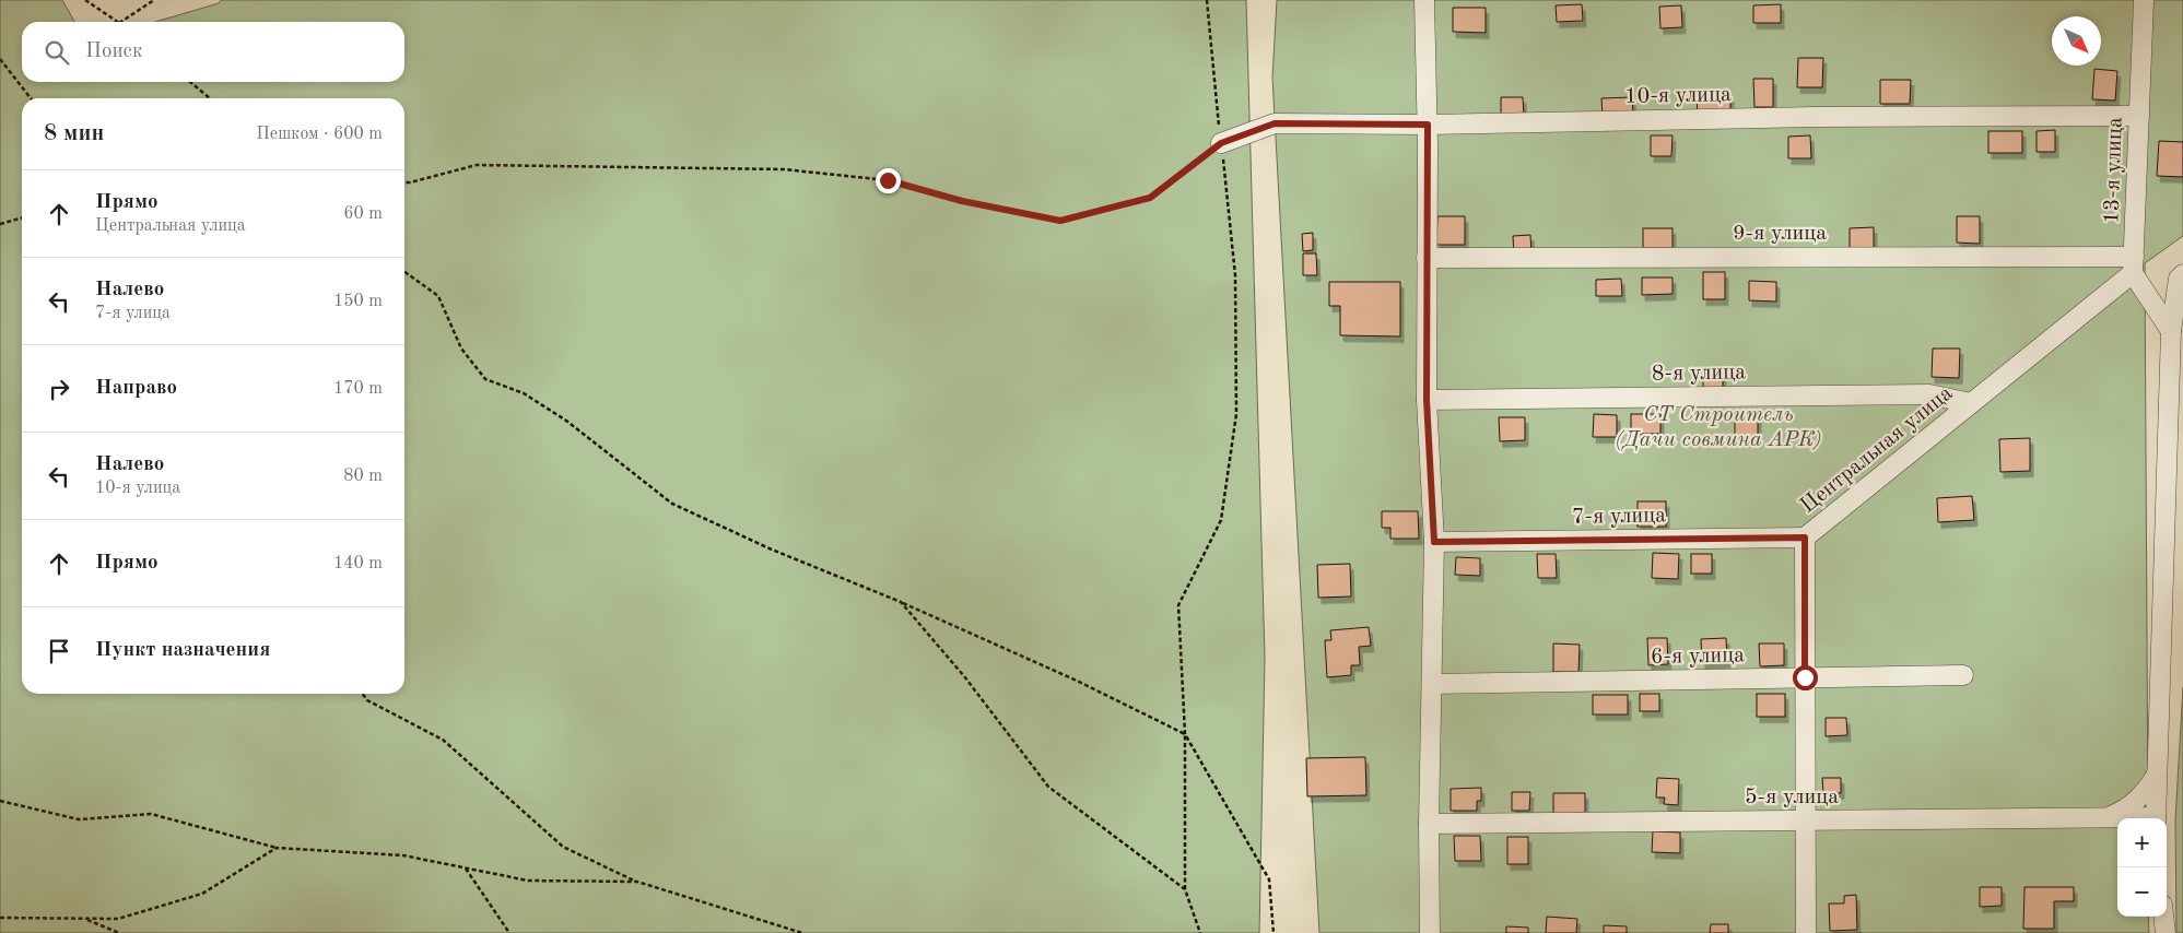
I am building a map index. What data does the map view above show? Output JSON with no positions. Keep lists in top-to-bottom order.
{
  "streets": {
    "street": [
      "10-я улица",
      "13-я улица",
      "9-я улица",
      "8-я улица",
      "Центральная улица",
      "7-я улица",
      "6-я улица",
      "5-я улица"
    ]
  },
  "crossings": [
    ["10-я улица", "13-я улица"],
    ["13-я улица", "9-я улица"],
    ["13-я улица", "Центральная улица"],
    ["9-я улица", "Центральная улица"],
    ["8-я улица", "Центральная улица"],
    ["Центральная улица", "7-я улица"],
    ["Центральная улица", "6-я улица"],
    ["Центральная улица", "5-я улица"]
  ],
  "parks": ["СТ Строитель (Дачи совмина АРК)"],
  "north": "bottom right",
  "page": {
    "search": "Поиск",
    "heading": ["8 мин", "Пешком · 600 m"],
    "list": [
      ["Прямо", "Центральная улица", "60 m"],
      ["Налево", "7-я улица", "150 m"],
      ["Направо", "170 m"],
      ["Налево", "10-я улица", "80 m"],
      ["Прямо", "140 m"],
      "Пункт назначения"
    ],
    "map_buttons": ["+", "−"]
  }
}
